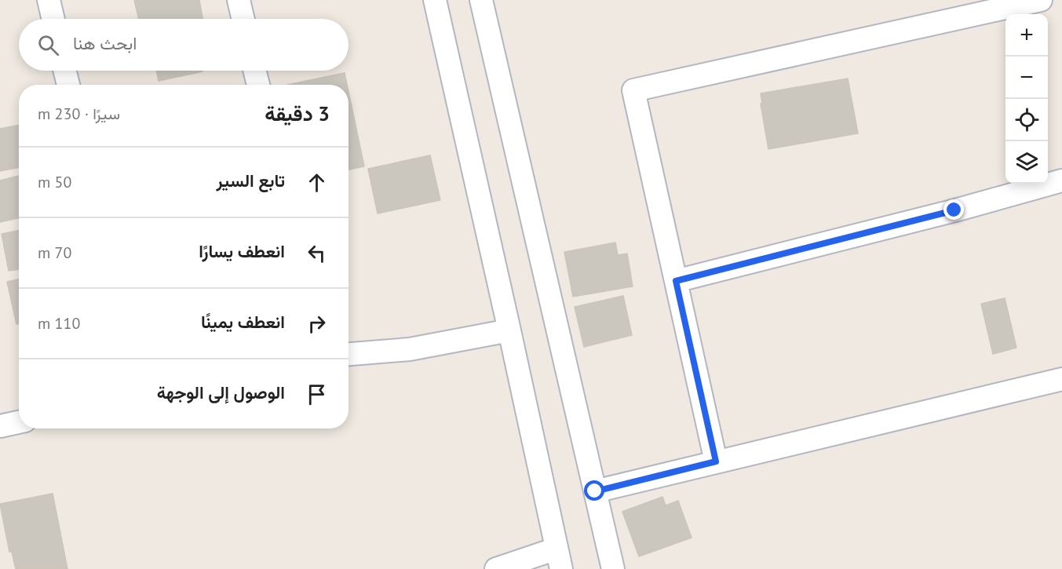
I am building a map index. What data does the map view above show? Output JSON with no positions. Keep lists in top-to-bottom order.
{
  "page": {
    "map_buttons": ["+", "−"],
    "search": "ابحث هنا",
    "heading": ["3 دقيقة", "سيرًا · 230 m"],
    "list": [
      ["تابع السير", "50 m"],
      ["انعطف يسارًا", "70 m"],
      ["انعطف يمينًا", "110 m"],
      "الوصول إلى الوجهة"
    ]
  }
}
